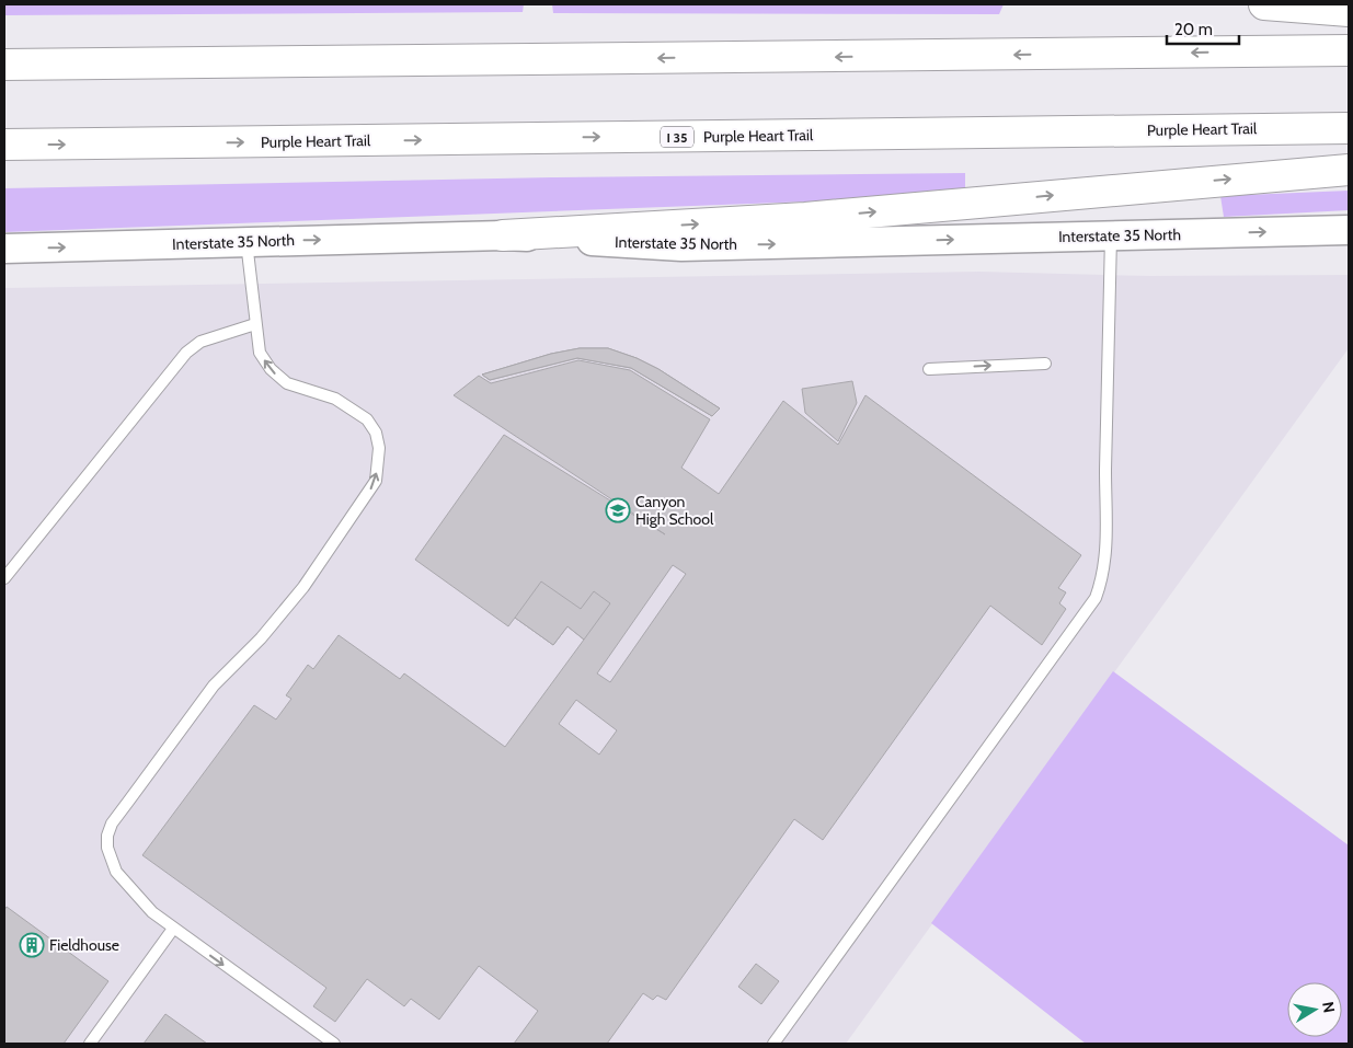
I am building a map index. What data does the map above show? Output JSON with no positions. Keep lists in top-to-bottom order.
{
  "streets": {
    "highway": ["Purple Heart Trail", "I 35"],
    "main road": ["Interstate 35 North"]
  },
  "one_way": ["Interstate 35 North"],
  "places": {
    "school or university": ["Canyon High School"],
    "building": ["Fieldhouse"]
  },
  "scale_bar": "20 m",
  "north": "right"
}
